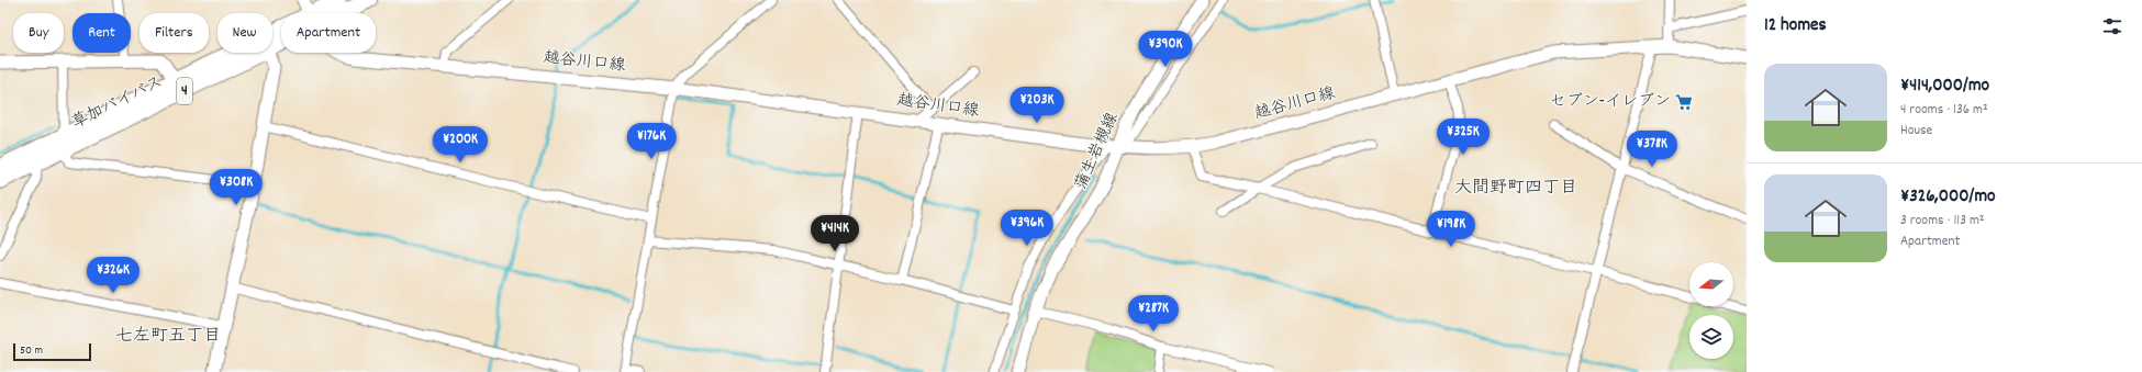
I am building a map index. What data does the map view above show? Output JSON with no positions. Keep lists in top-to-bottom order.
{
  "streets": {
    "highway": ["4", "草加バイパス"],
    "main road": ["越谷川口線", "蒲生岩槻線"]
  },
  "crossings": [
    ["越谷川口線", "蒲生岩槻線"]
  ],
  "districts": ["大間野町四丁目", "七左町五丁目"],
  "places": {
    "supermarket": ["セブン-イレブン"]
  },
  "scale_bar": "50 m",
  "north": "left",
  "page": {
    "heading": "12 homes",
    "chip": [
      "Buy",
      "Rent",
      "Filters",
      "New",
      "Apartment"
    ],
    "price": [
      "¥390K",
      "¥203K",
      "¥325K",
      "¥176K",
      "¥200K",
      "¥378K",
      "¥308K",
      "¥396K",
      "¥198K",
      "¥414K",
      "¥326K",
      "¥287K"
    ],
    "list": [
      {
        "name": "¥414,000/mo",
        "note": "4 rooms · 136 m² · House"
      },
      {
        "name": "¥326,000/mo",
        "note": "3 rooms · 113 m² · Apartment"
      }
    ],
    "scale": "50 m"
  }
}
